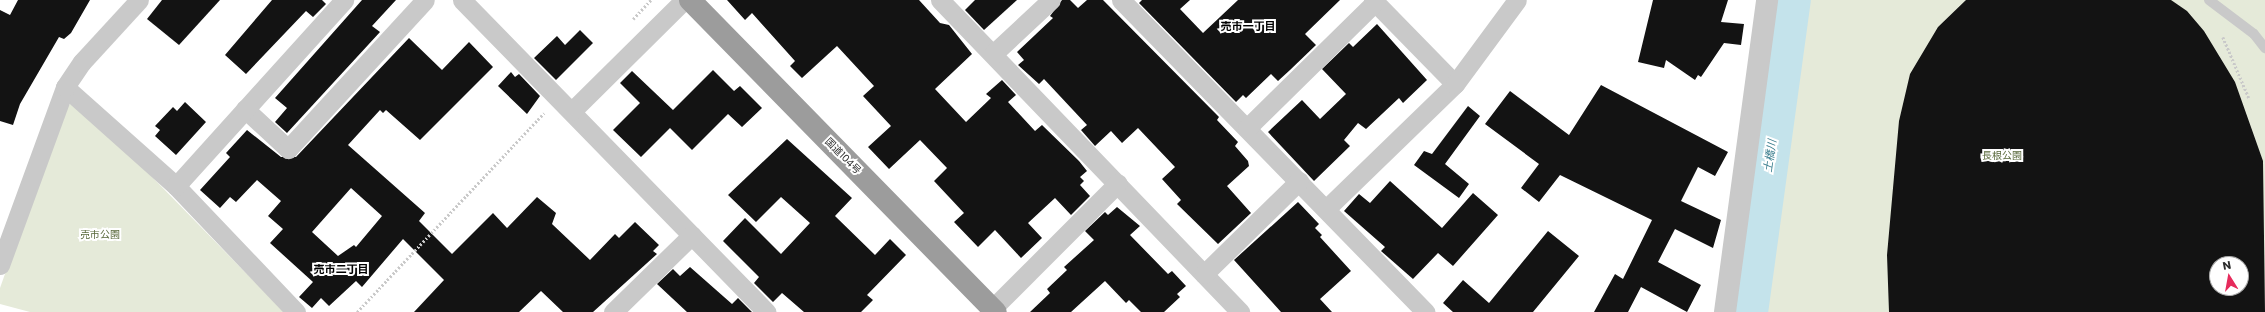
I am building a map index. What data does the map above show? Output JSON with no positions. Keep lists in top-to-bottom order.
{
  "streets": {
    "highway": ["国道104号"]
  },
  "districts": ["売市一丁目", "売市二丁目"],
  "water": ["土橋川"],
  "parks": ["長根公園", "売市公園"],
  "north": "top"
}
